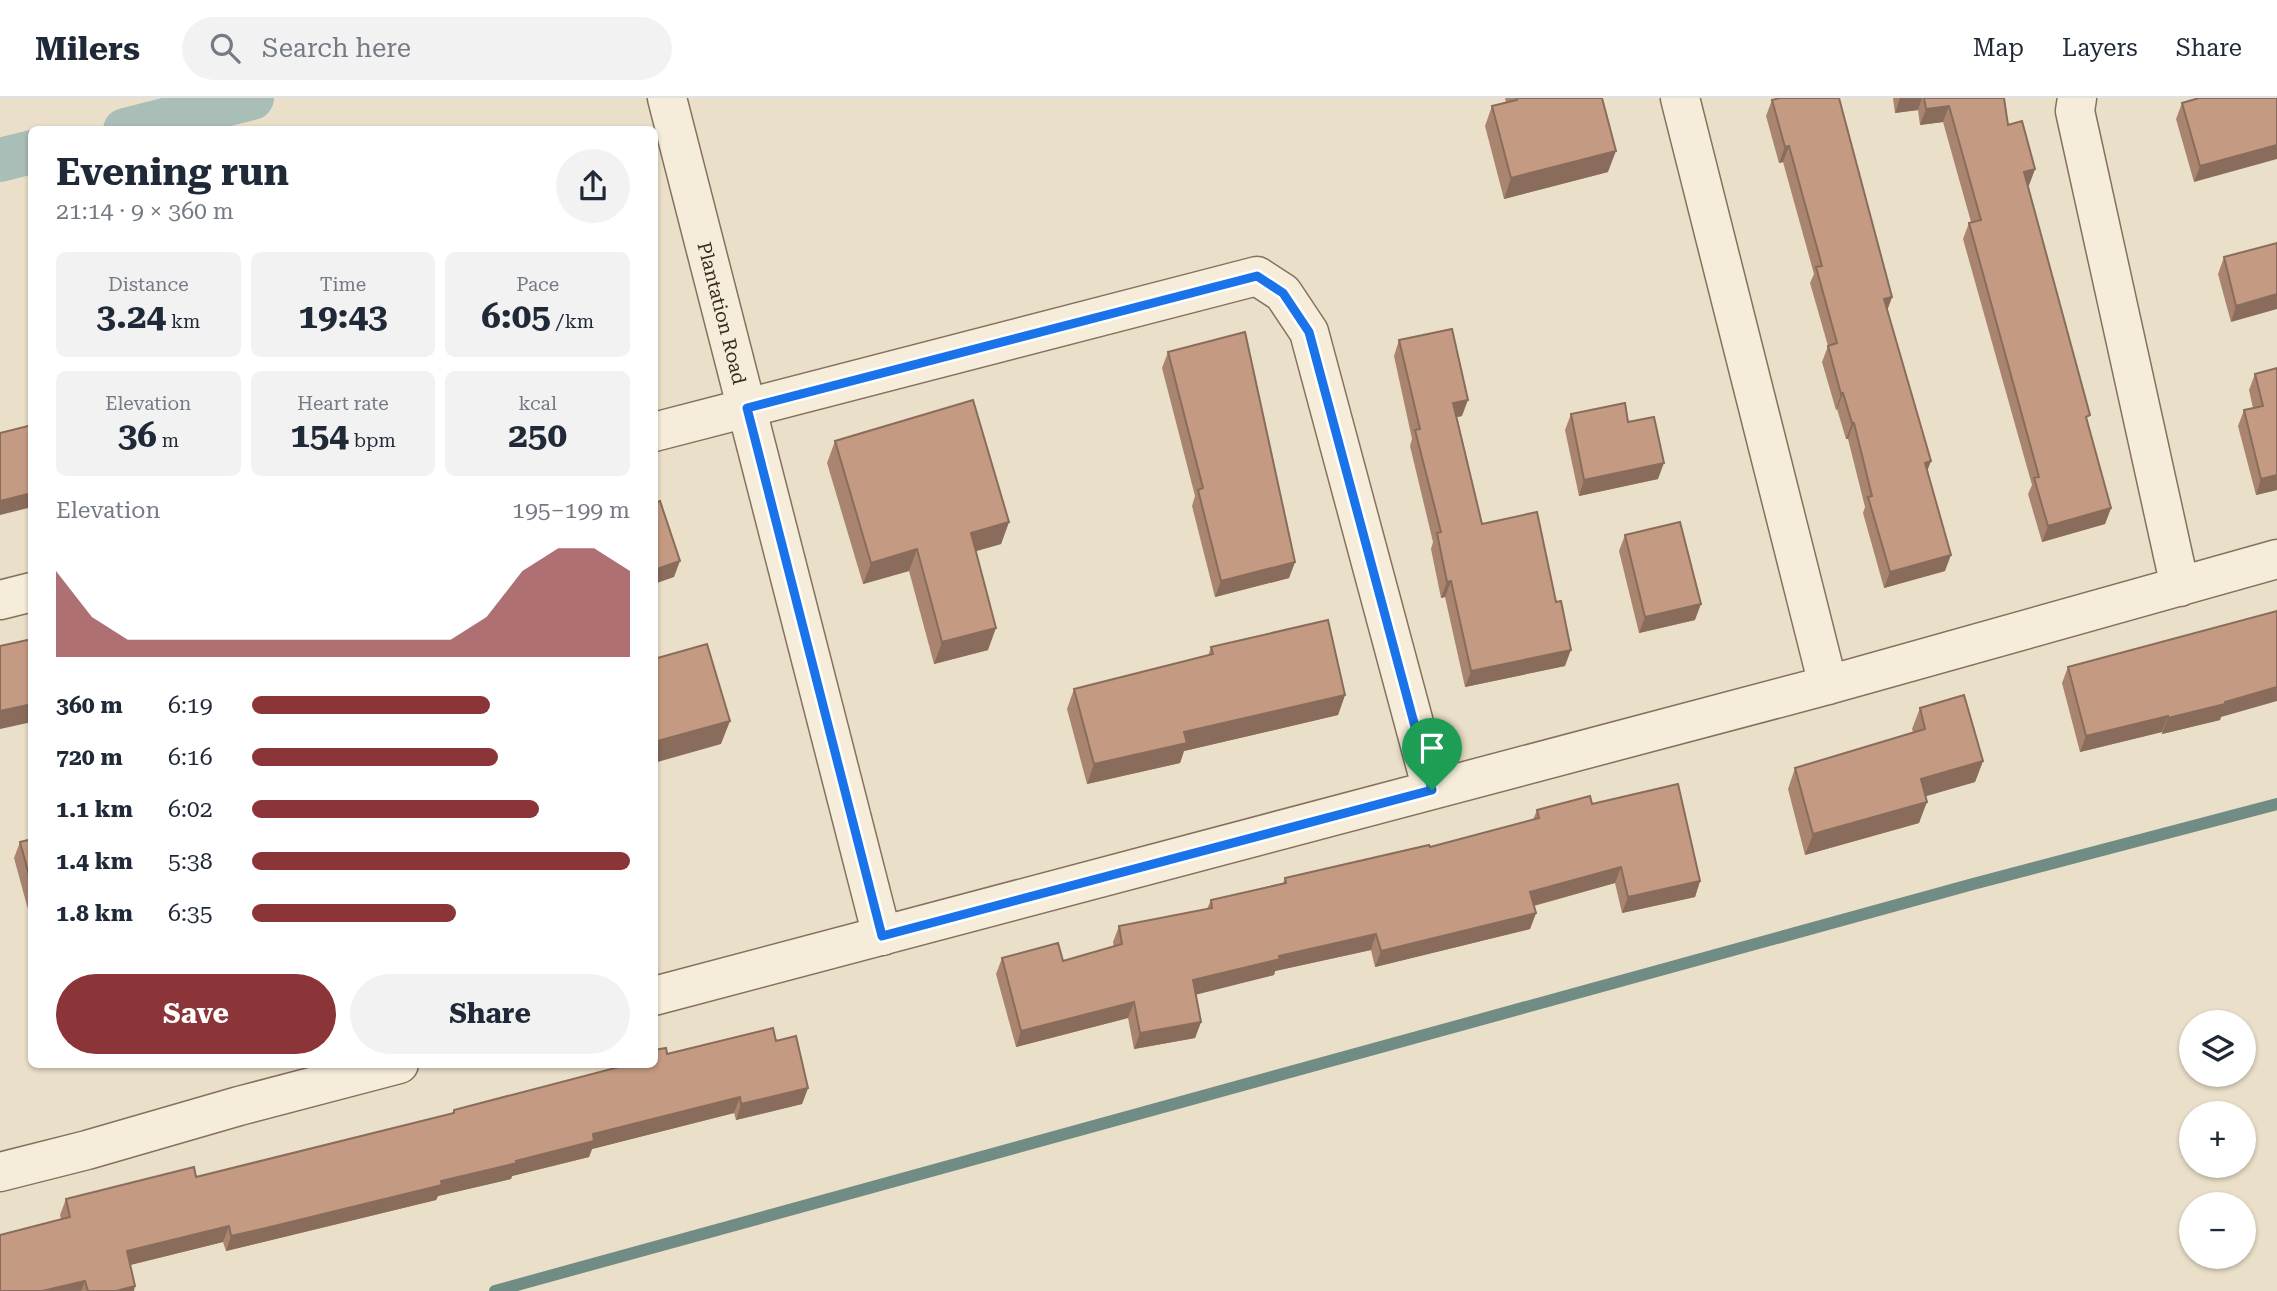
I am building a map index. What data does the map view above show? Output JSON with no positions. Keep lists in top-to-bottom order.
{
  "streets": {
    "street": ["Plantation Road"]
  },
  "page": {
    "header": "Milers",
    "search": "Search here",
    "nav": ["Map", "Layers", "Share"],
    "heading": ["Evening run", "21:14 · 9 × 360 m"],
    "stats": [
      ["Distance", "3.24 km"],
      ["Time", "19:43"],
      ["Pace", "6:05 /km"],
      ["Elevation", "36 m"],
      ["Heart rate", "154 bpm"],
      ["kcal", "250"]
    ],
    "chart": ["Elevation", "195–199 m"],
    "list": [
      {
        "name": "360 m",
        "note": "6:19"
      },
      {
        "name": "720 m",
        "note": "6:16"
      },
      {
        "name": "1.1 km",
        "note": "6:02"
      },
      {
        "name": "1.4 km",
        "note": "5:38"
      },
      {
        "name": "1.8 km",
        "note": "6:35"
      }
    ],
    "buttons": ["Save", "Share"],
    "map_buttons": ["+", "−"]
  }
}
